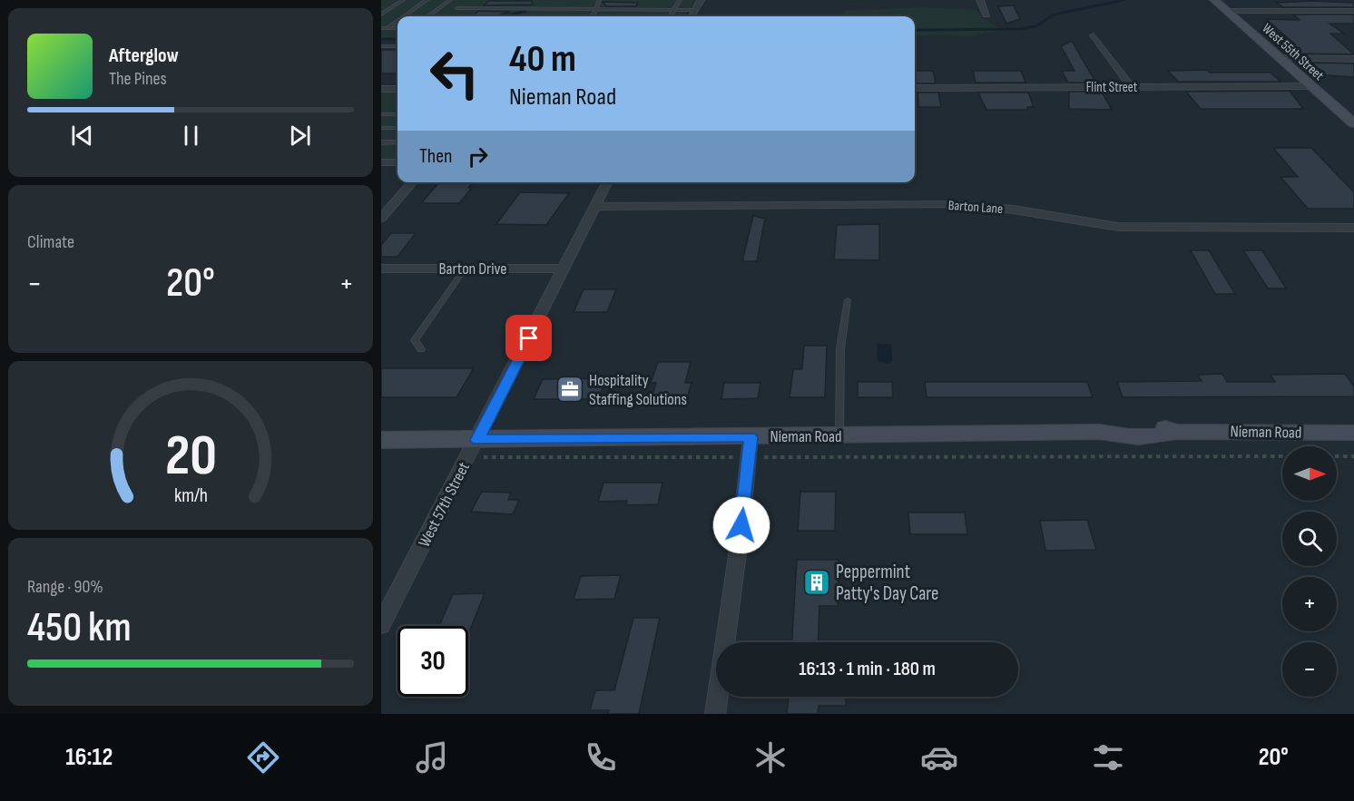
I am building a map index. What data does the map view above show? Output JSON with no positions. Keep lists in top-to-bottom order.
{
  "streets": {
    "main road": ["West 55th Street", "Nieman Road"],
    "street": [
      "Flint Street",
      "Barton Lane",
      "Barton Drive",
      "West 57th Street"
    ]
  },
  "crossings": [
    ["West 55th Street", "Flint Street"],
    ["Barton Lane", "West 57th Street"],
    ["Barton Drive", "West 57th Street"],
    ["Nieman Road", "West 57th Street"]
  ],
  "places": {
    "office": ["Hospitality Staffing Solutions"],
    "building": ["Peppermint Patty's Day Care"]
  },
  "north": "right",
  "page": {
    "turn": ["40 m", "Nieman Road"],
    "song": ["Afterglow", "The Pines"],
    "then": "Then",
    "tile": [
      "Climate",
      ["Range · 90%", "450 km"]
    ],
    "heat": ["−", "20°", "+"],
    "map_buttons": ["+", "−"],
    "limit": "30",
    "trip": "16:13 · 1 min · 180 m",
    "tabs": ["16:12", "20°"],
    "gauge": ["20", "km/h"]
  }
}
